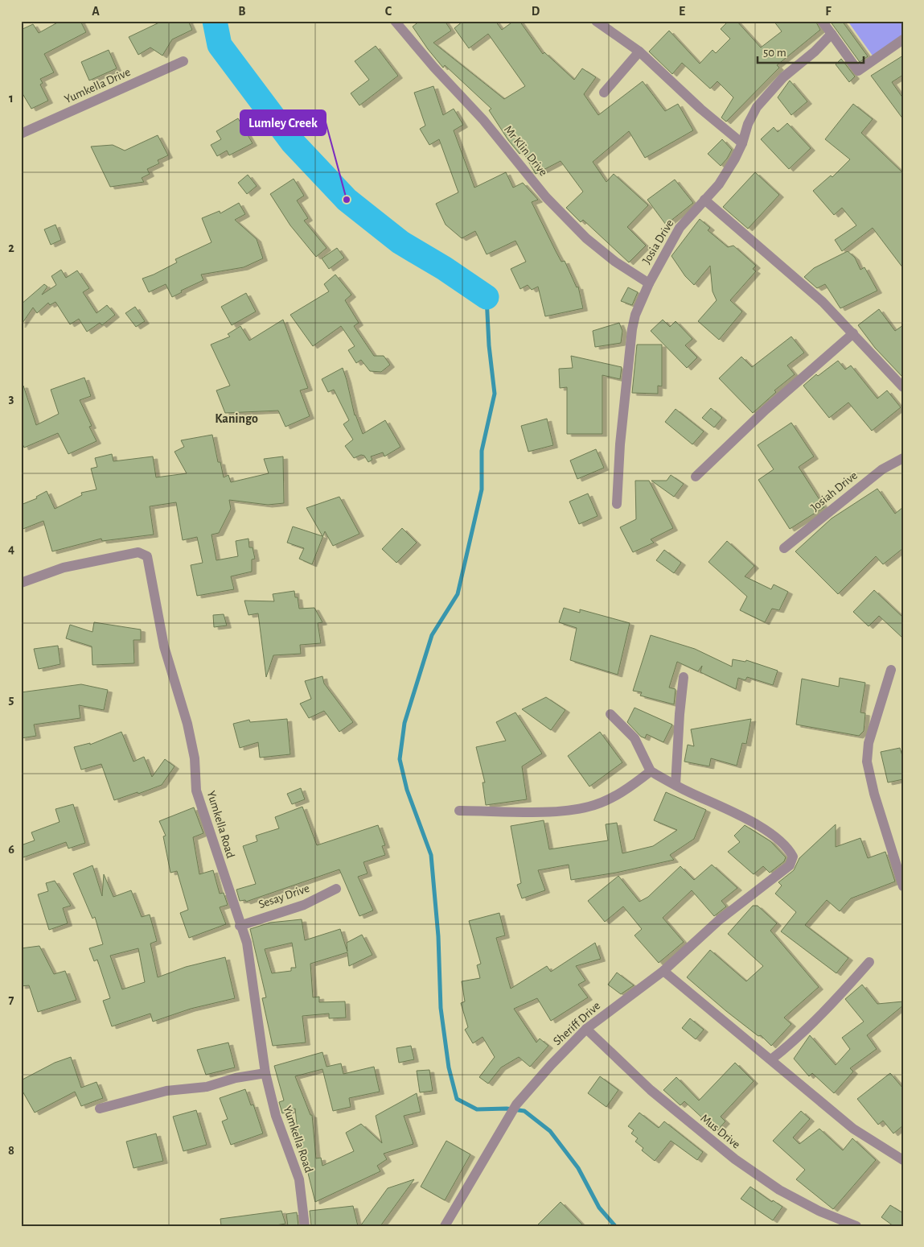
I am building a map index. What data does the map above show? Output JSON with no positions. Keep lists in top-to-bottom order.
{
  "streets": {
    "street": [
      "Yumkella Drive",
      "Mr Klin Drive",
      "Josia Drive",
      "Josiah Drive",
      "Yumkella Road",
      "Sesay Drive",
      "Sheriff Drive",
      "Mus Drive"
    ]
  },
  "crossings": [
    ["Mr Klin Drive", "Josia Drive"],
    ["Yumkella Road", "Sesay Drive"],
    ["Sheriff Drive", "Mus Drive"]
  ],
  "districts": ["Kaningo"],
  "places": ["Lumley Creek"],
  "scale_bar": "50 m",
  "grid": {
    "columns": [
      "A",
      "B",
      "C",
      "D",
      "E",
      "F"
    ],
    "rows": [
      "1",
      "2",
      "3",
      "4",
      "5",
      "6",
      "7",
      "8"
    ]
  }
}
